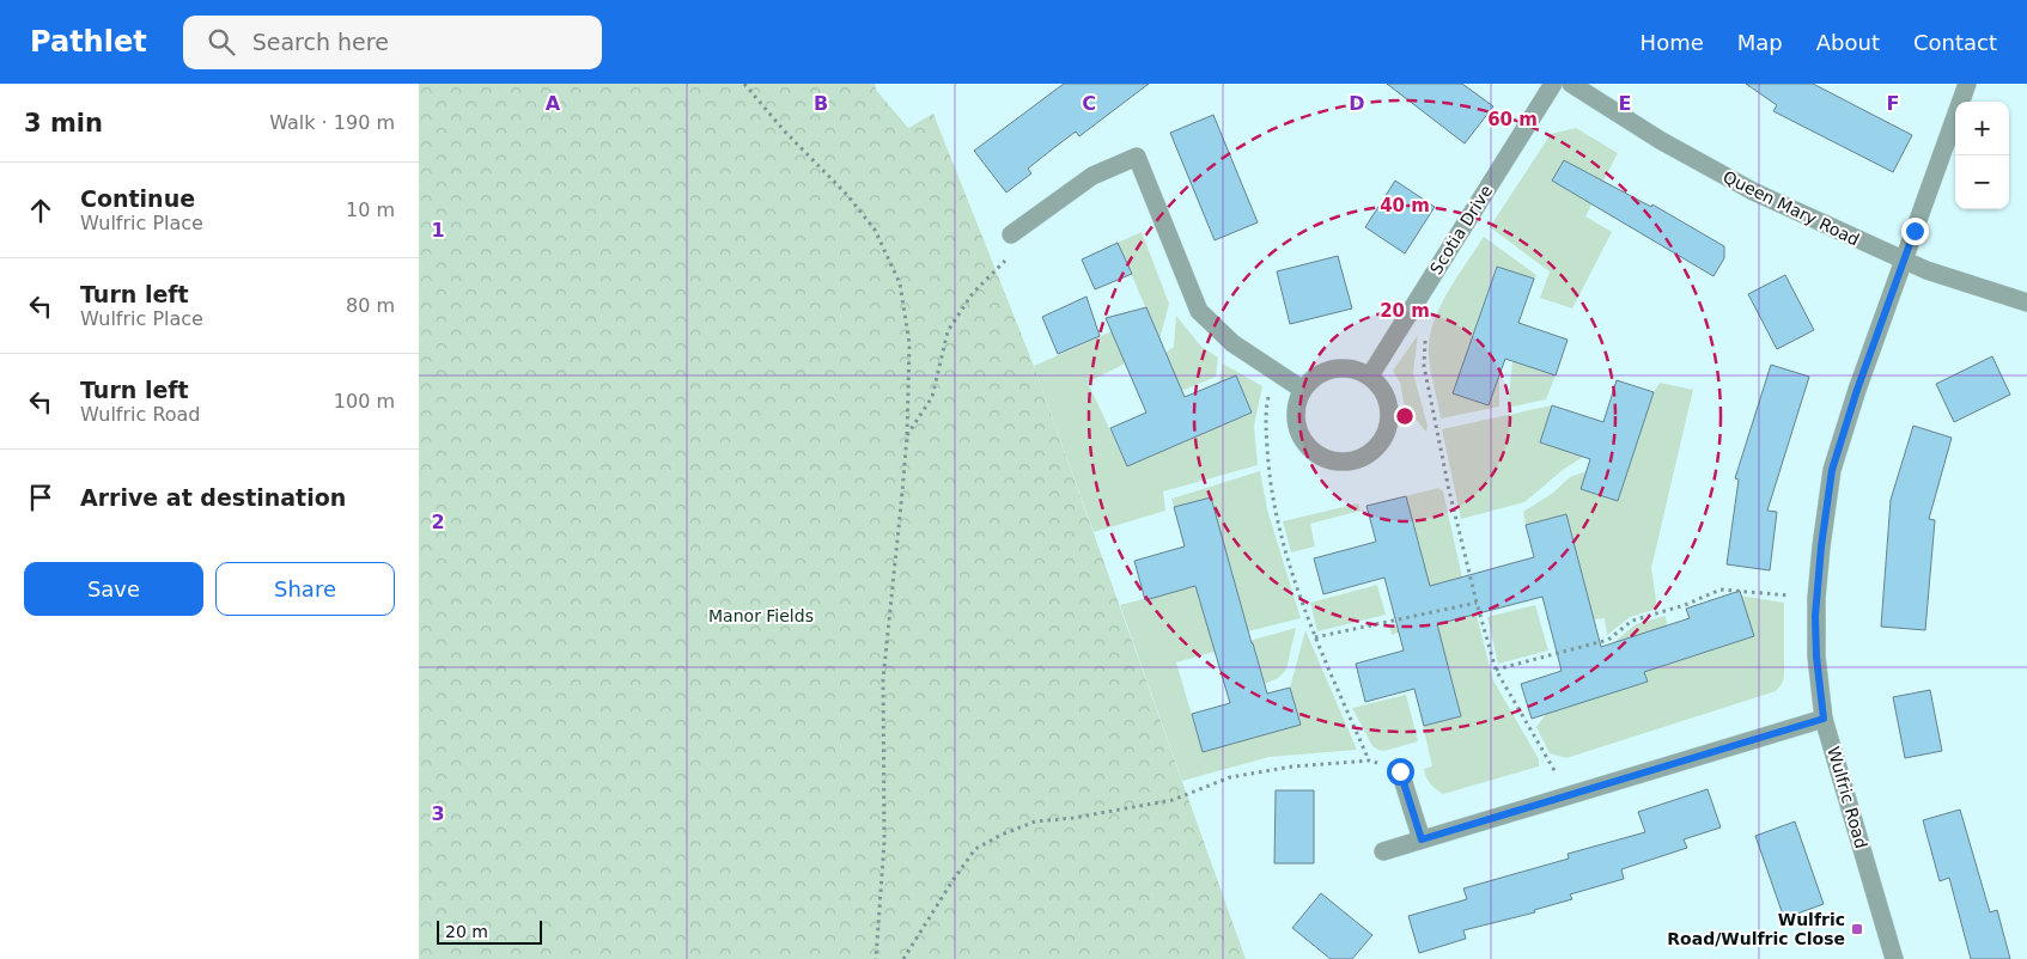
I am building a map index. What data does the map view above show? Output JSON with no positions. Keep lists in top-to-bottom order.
{
  "streets": {
    "street": ["Queen Mary Road", "Scotia Drive", "Wulfric Road"]
  },
  "crossings": [
    ["Queen Mary Road", "Wulfric Road"]
  ],
  "parks": ["Manor Fields"],
  "places": {
    "transit": ["Wulfric Road/Wulfric Close"]
  },
  "scale_bar": "20 m",
  "page": {
    "header": "Pathlet",
    "search": "Search here",
    "nav": [
      "Home",
      "Map",
      "About",
      "Contact"
    ],
    "heading": ["3 min", "Walk · 190 m"],
    "map_buttons": ["+", "−"],
    "list": [
      ["Continue", "Wulfric Place", "10 m"],
      ["Turn left", "Wulfric Place", "80 m"],
      ["Turn left", "Wulfric Road", "100 m"],
      "Arrive at destination"
    ],
    "buttons": ["Save", "Share"],
    "scale": "20 m"
  },
  "grid": {
    "columns": [
      "A",
      "B",
      "C",
      "D",
      "E",
      "F"
    ],
    "rows": ["1", "2", "3"]
  },
  "rings": ["60 m", "40 m", "20 m"]
}
